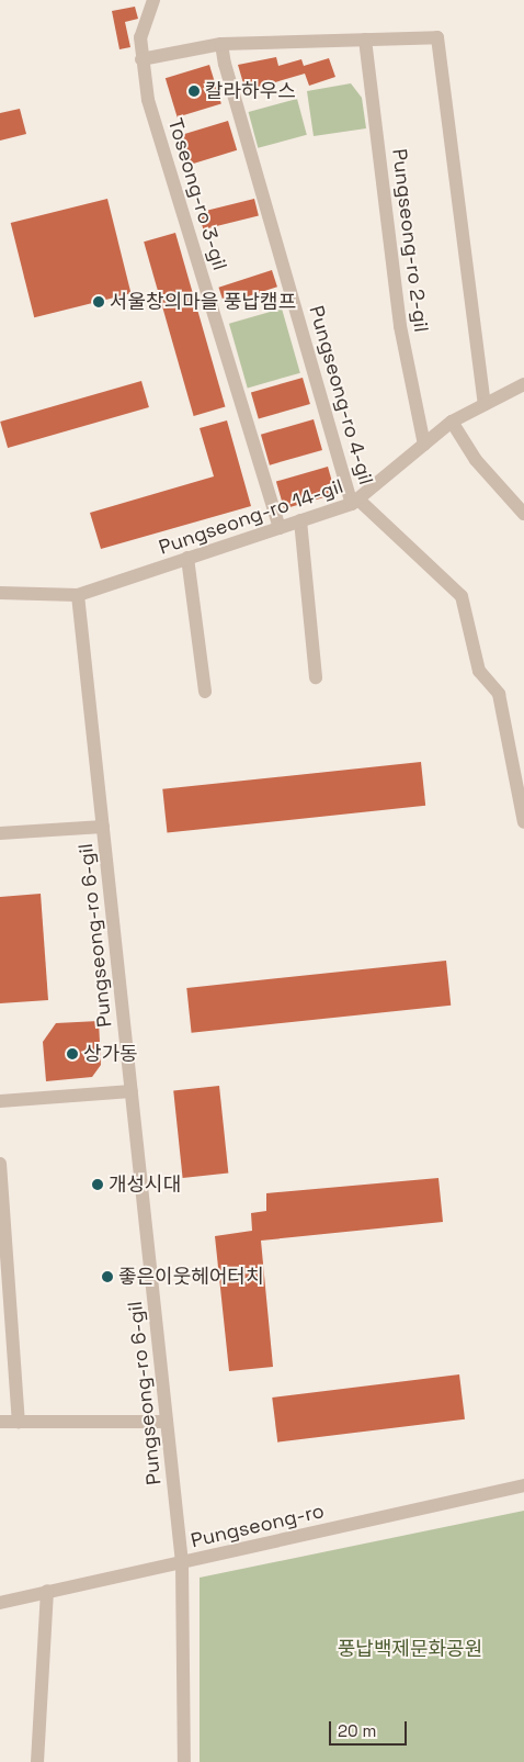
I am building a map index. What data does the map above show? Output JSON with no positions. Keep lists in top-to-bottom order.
{
  "streets": {
    "street": [
      "Toseong-ro 3-gil",
      "Pungseong-ro 2-gil",
      "Pungseong-ro 4-gil",
      "Pungseong-ro 14-gil",
      "Pungseong-ro 6-gil",
      "Pungseong-ro"
    ]
  },
  "crossings": [
    ["Toseong-ro 3-gil", "Pungseong-ro 14-gil"],
    ["Pungseong-ro 2-gil", "Pungseong-ro 14-gil"],
    ["Pungseong-ro 4-gil", "Pungseong-ro 14-gil"],
    ["Pungseong-ro 14-gil", "Pungseong-ro 6-gil"],
    ["Pungseong-ro 6-gil", "Pungseong-ro"]
  ],
  "parks": ["풍납백제문화공원"],
  "places": [
    "칼라하우스",
    "서울창의마을 풍납캠프",
    "상가동",
    "개성시대",
    "좋은이웃헤어터치"
  ],
  "scale_bar": "20 m"
}
